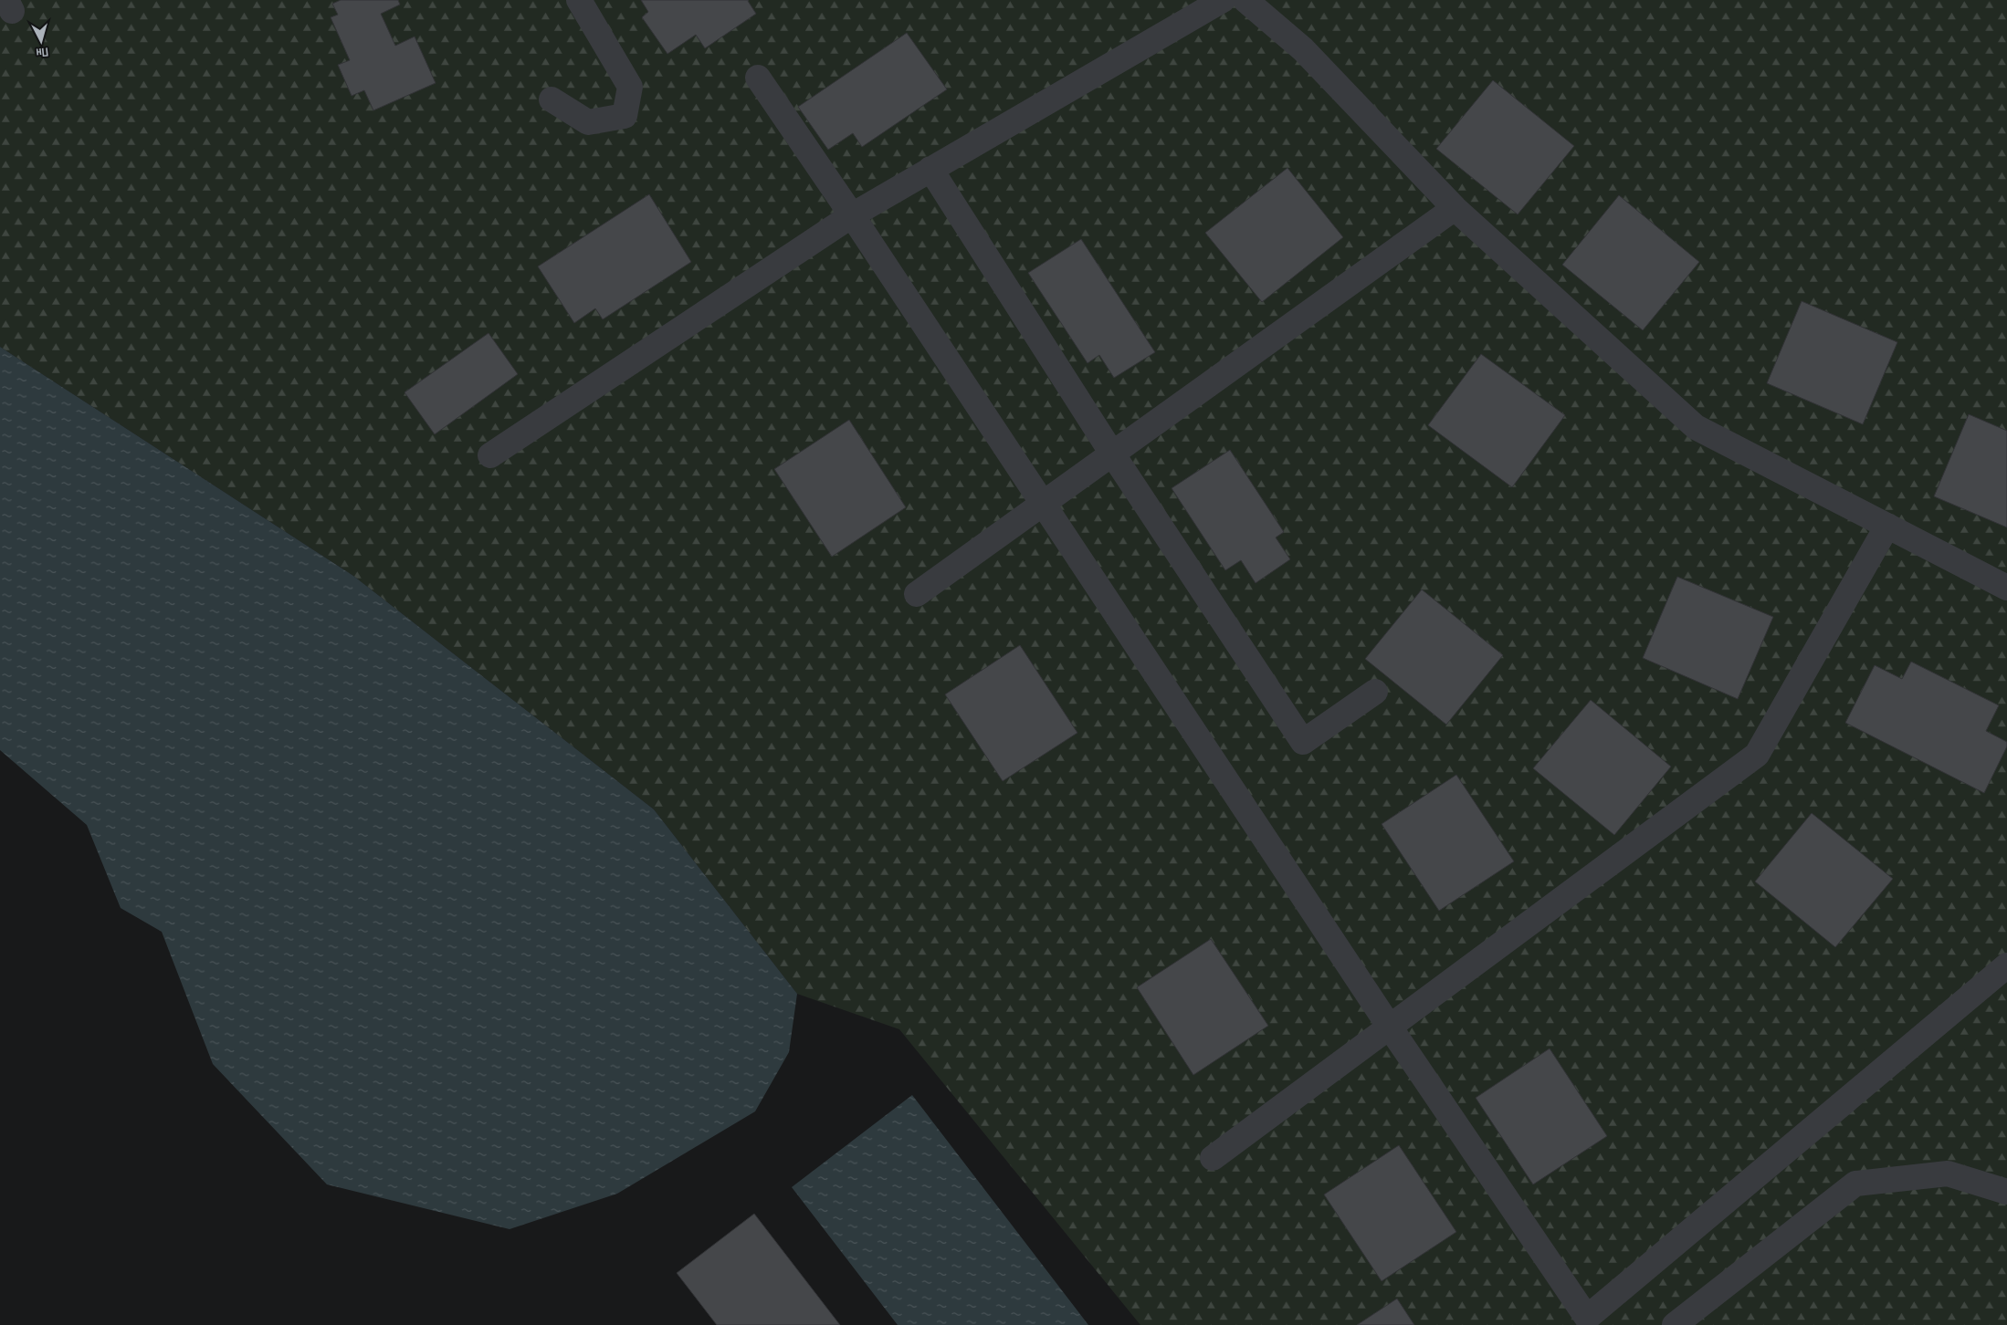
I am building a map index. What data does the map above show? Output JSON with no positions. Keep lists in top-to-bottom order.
{
  "north": "bottom"
}
